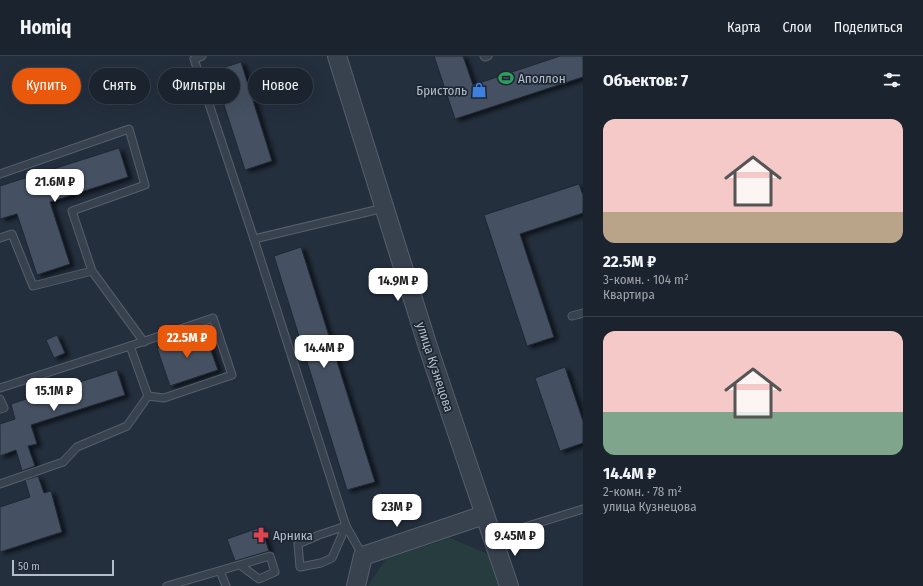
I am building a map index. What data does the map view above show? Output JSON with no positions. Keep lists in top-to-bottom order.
{
  "streets": {
    "street": ["улица Кузнецова"]
  },
  "places": {
    "sports": ["Аполлон"],
    "shop": ["Бристоль"],
    "pharmacy": ["Арника"]
  },
  "scale_bar": "50 m",
  "page": {
    "header": "Homiq",
    "nav": ["Карта", "Слои", "Поделиться"],
    "heading": "Объектов: 7",
    "chip": [
      "Купить",
      "Снять",
      "Фильтры",
      "Новое"
    ],
    "list": [
      {
        "name": "22.5M ₽",
        "note": "3-комн. · 104 m² · Квартира"
      },
      {
        "name": "14.4M ₽",
        "note": "2-комн. · 78 m² · улица Кузнецова"
      }
    ],
    "price": [
      "21.6M ₽",
      "14.9M ₽",
      "22.5M ₽",
      "14.4M ₽",
      "15.1M ₽",
      "23M ₽",
      "9.45M ₽"
    ],
    "scale": "50 m"
  }
}
